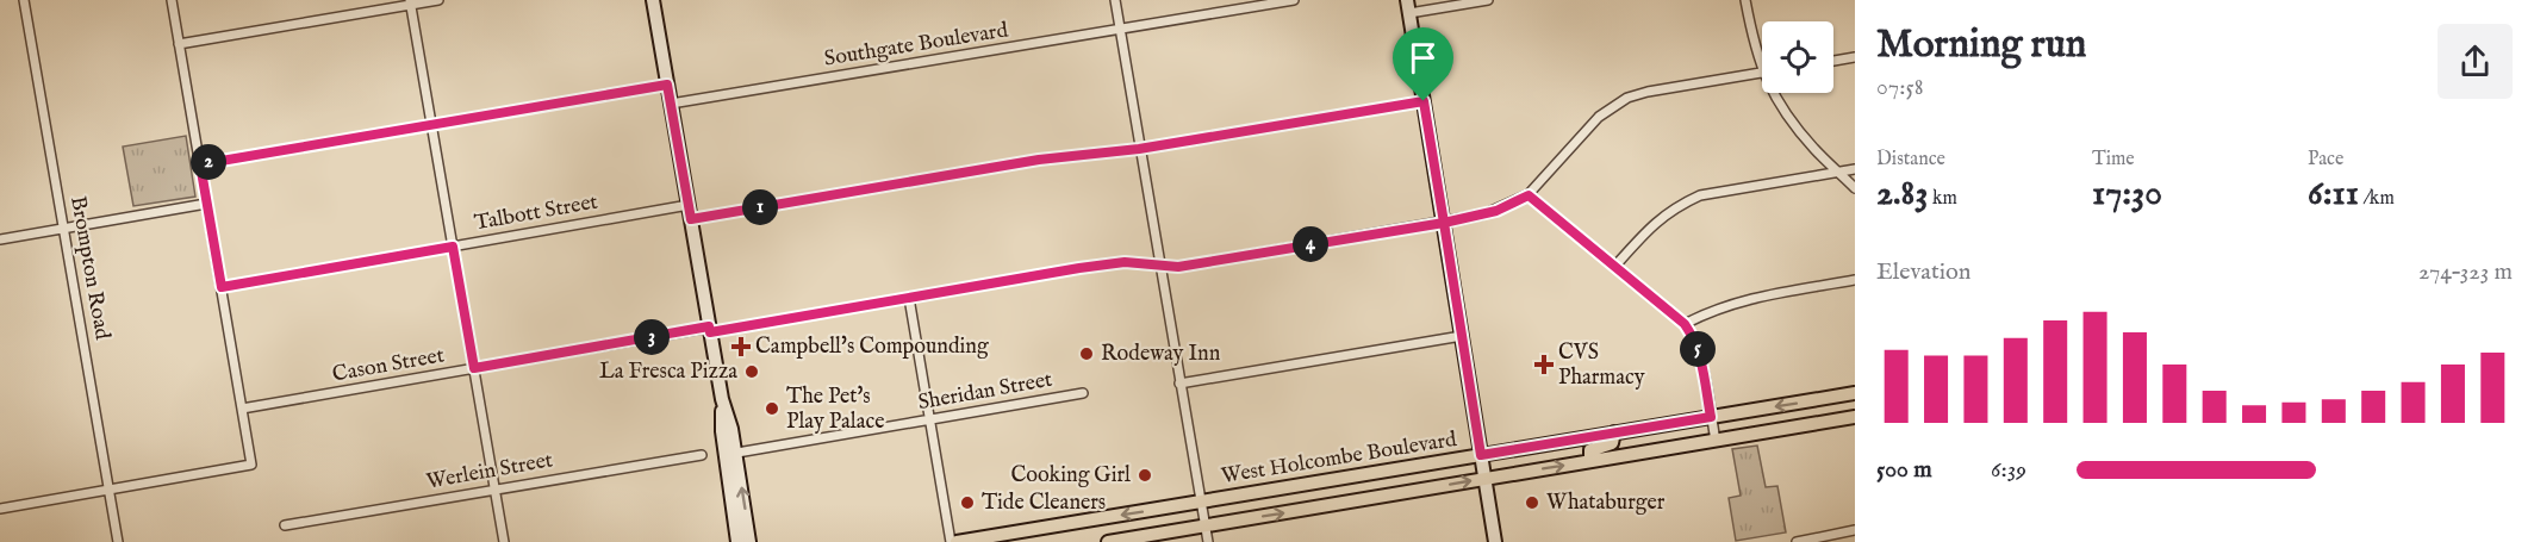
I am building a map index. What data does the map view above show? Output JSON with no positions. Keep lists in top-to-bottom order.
{
  "streets": {
    "main road": ["West Holcombe Boulevard"],
    "street": [
      "Southgate Boulevard",
      "Talbott Street",
      "Brompton Road",
      "Cason Street",
      "Sheridan Street",
      "Werlein Street"
    ]
  },
  "places": {
    "health": ["Campbell's Compounding", "CVS Pharmacy"],
    "other": [
      "Rodeway Inn",
      "La Fresca Pizza",
      "The Pet's Play Palace",
      "Cooking Girl",
      "Tide Cleaners",
      "Whataburger"
    ]
  },
  "page": {
    "heading": ["Morning run", "07:58"],
    "stats": [
      ["Distance", "2.83 km"],
      ["Time", "17:30"],
      ["Pace", "6:11 /km"]
    ],
    "pins": [
      "2",
      "1",
      "4",
      "3",
      "5"
    ],
    "chart": ["Elevation", "274–323 m"],
    "list": [
      {
        "name": "500 m",
        "note": "6:39"
      }
    ]
  }
}
